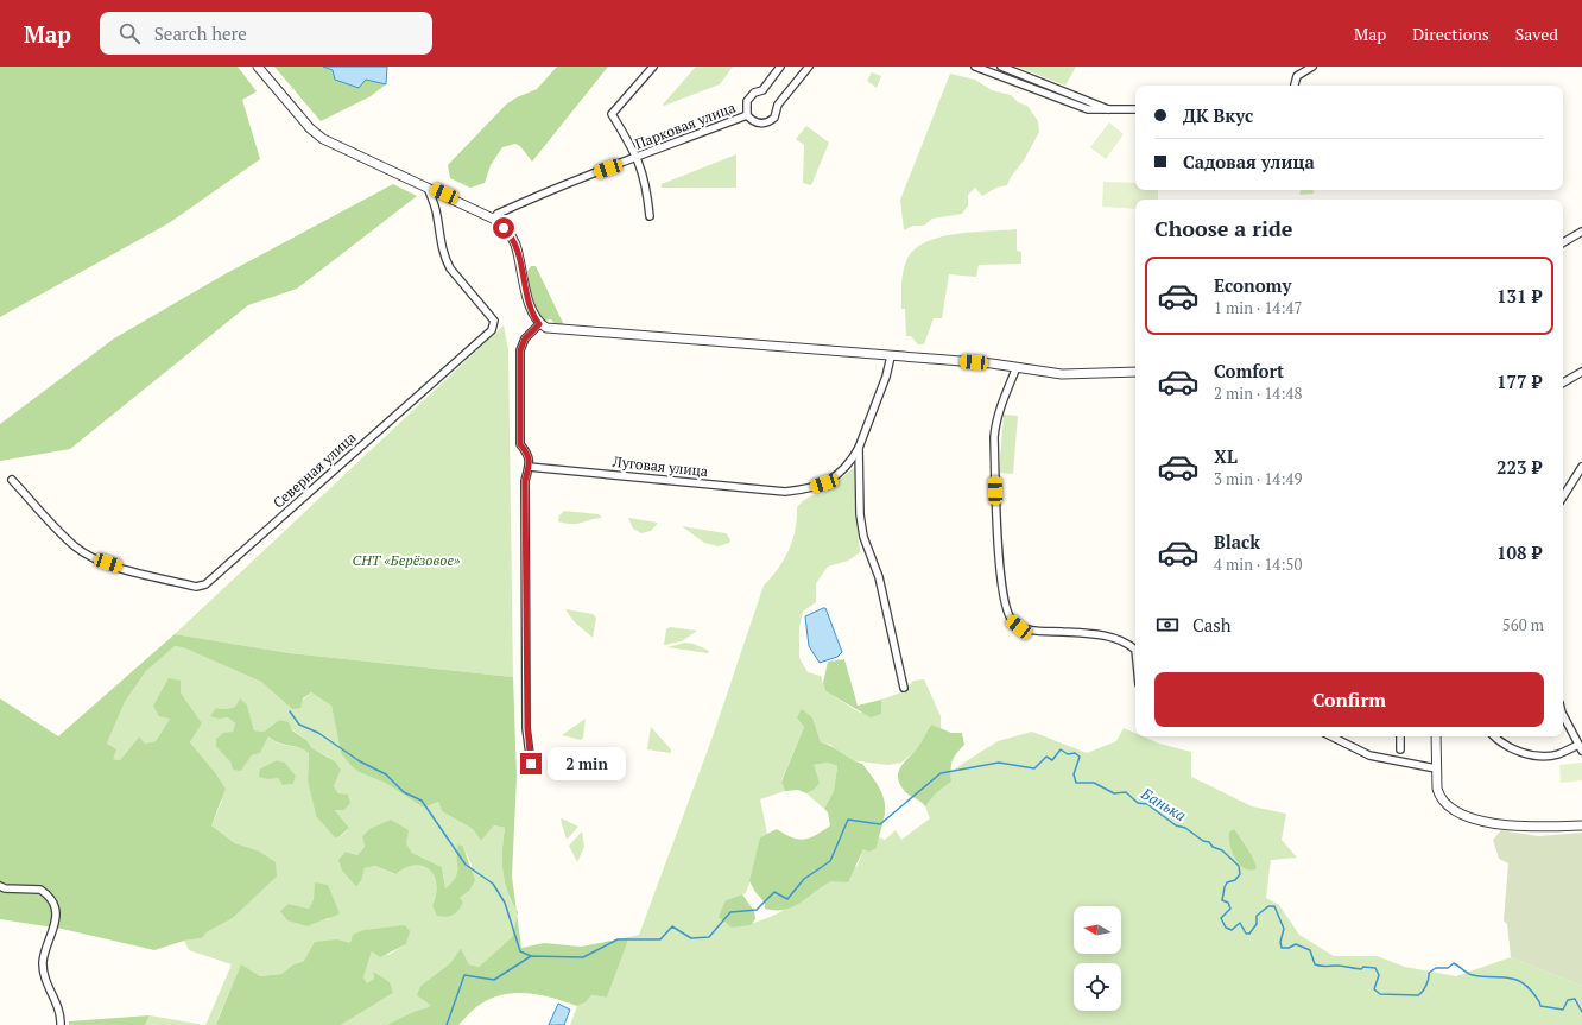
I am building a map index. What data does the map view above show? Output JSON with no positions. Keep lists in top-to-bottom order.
{
  "streets": {
    "street": ["Парковая улица", "Луговая улица", "Северная улица"]
  },
  "water": ["Банька"],
  "parks": ["СНТ «Берёзовое»"],
  "north": "left",
  "page": {
    "header": "Map",
    "search": "Search here",
    "nav": ["Map", "Directions", "Saved"],
    "banner": ["ДК Вкус", "Садовая улица"],
    "heading": "Choose a ride",
    "list": [
      {
        "name": "Economy",
        "note": "1 min · 14:47",
        "value": "131 ₽"
      },
      {
        "name": "Comfort",
        "note": "2 min · 14:48",
        "value": "177 ₽"
      },
      {
        "name": "XL",
        "note": "3 min · 14:49",
        "value": "223 ₽"
      },
      {
        "name": "Black",
        "note": "4 min · 14:50",
        "value": "108 ₽"
      }
    ],
    "pay": ["Cash", "560 m"],
    "buttons": "Confirm",
    "bubble": "2 min"
  }
}
